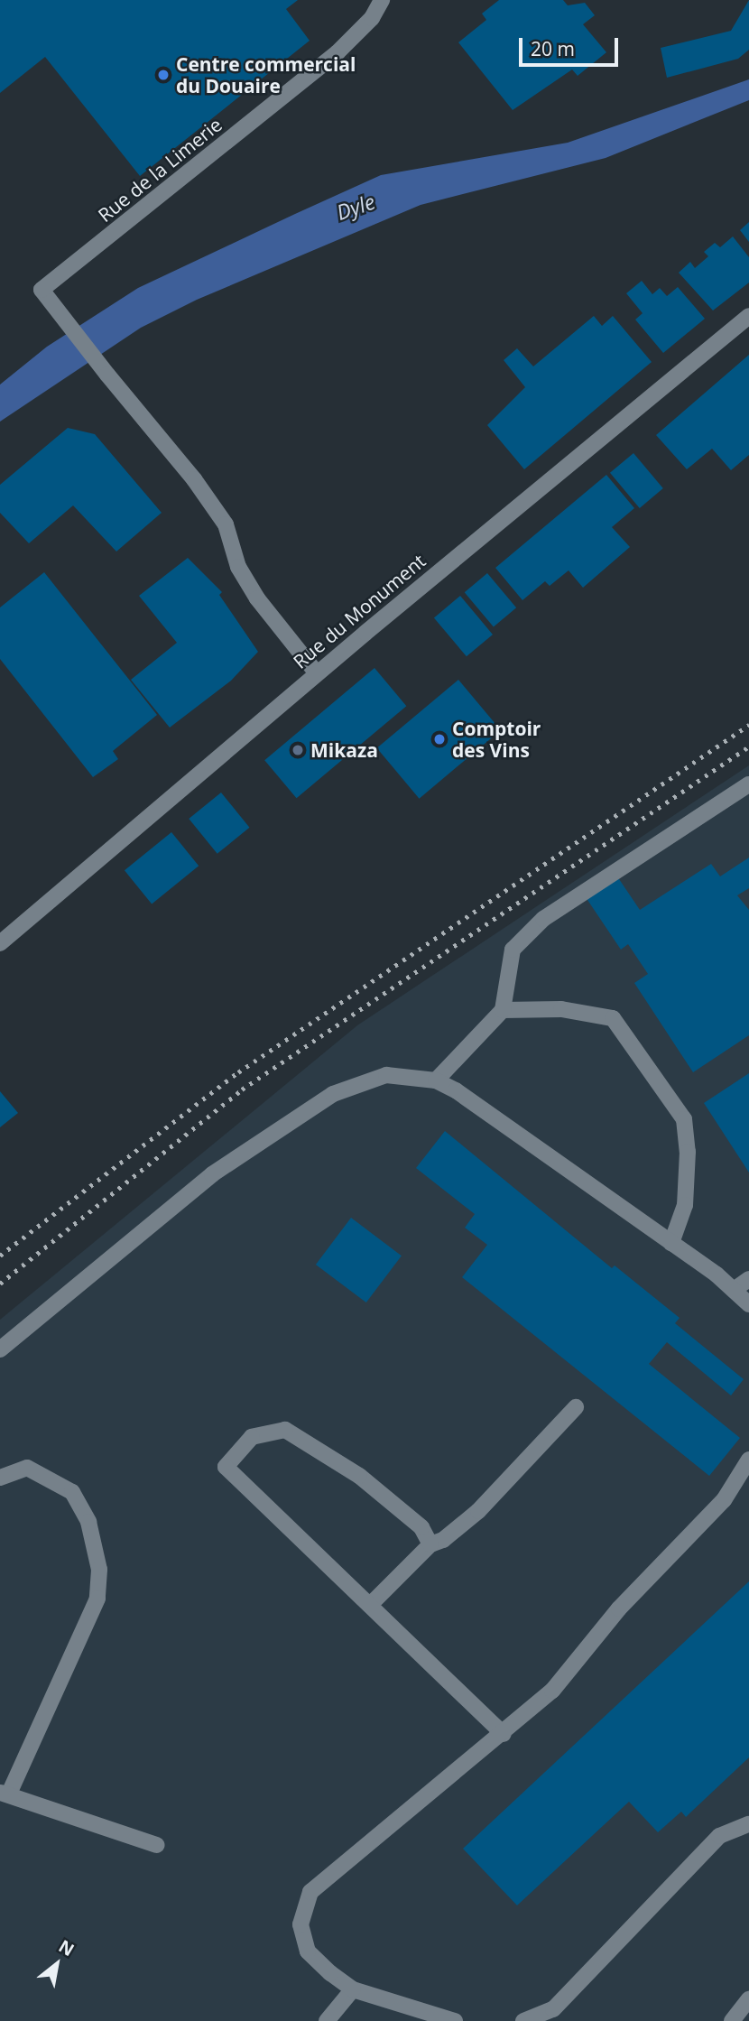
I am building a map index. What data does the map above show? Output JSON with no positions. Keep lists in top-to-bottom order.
{
  "streets": {
    "street": ["Rue de la Limerie", "Rue du Monument"]
  },
  "crossings": [
    ["Rue de la Limerie", "Rue du Monument"]
  ],
  "water": ["Dyle"],
  "places": ["Centre commercial du Douaire", "Comptoir des Vins", "Mikaza"],
  "scale_bar": "20 m",
  "north": "top right"
}
